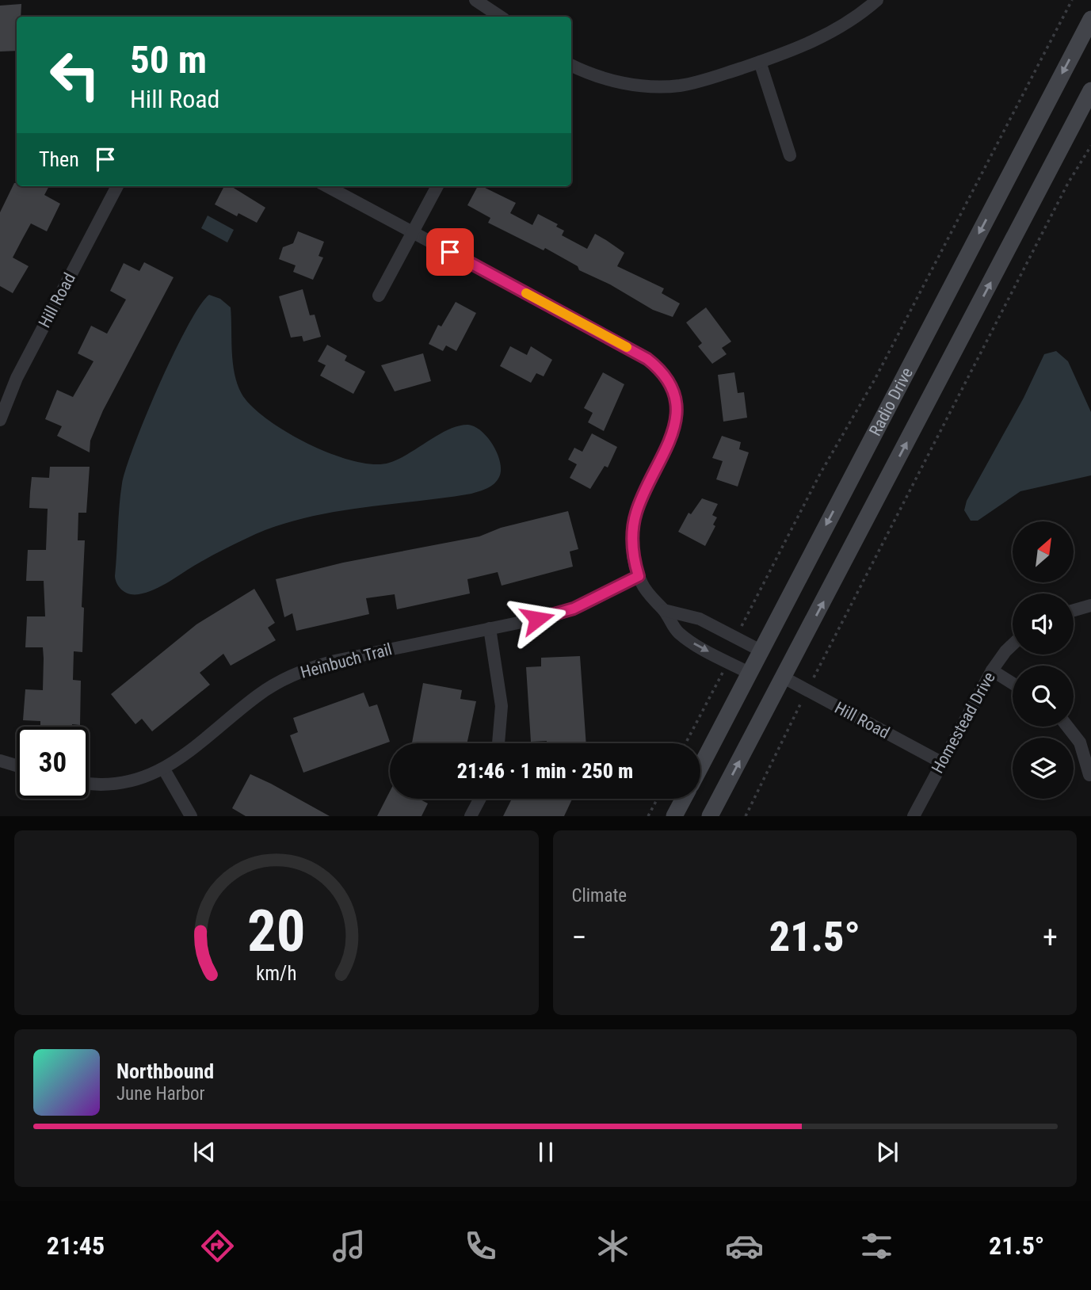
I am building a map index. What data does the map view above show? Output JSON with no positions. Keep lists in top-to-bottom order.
{
  "streets": {
    "main road": ["Radio Drive"],
    "street": ["Hill Road", "Heinbuch Trail", "Homestead Drive"]
  },
  "crossings": [
    ["Hill Road", "Radio Drive"],
    ["Hill Road", "Homestead Drive"]
  ],
  "north": "top right",
  "page": {
    "turn": ["50 m", "Hill Road"],
    "then": "Then",
    "limit": "30",
    "trip": "21:46 · 1 min · 250 m",
    "tile": "Climate",
    "heat": ["−", "21.5°", "+"],
    "song": ["Northbound", "June Harbor"],
    "tabs": ["21:45", "21.5°"],
    "gauge": ["20", "km/h"]
  }
}
